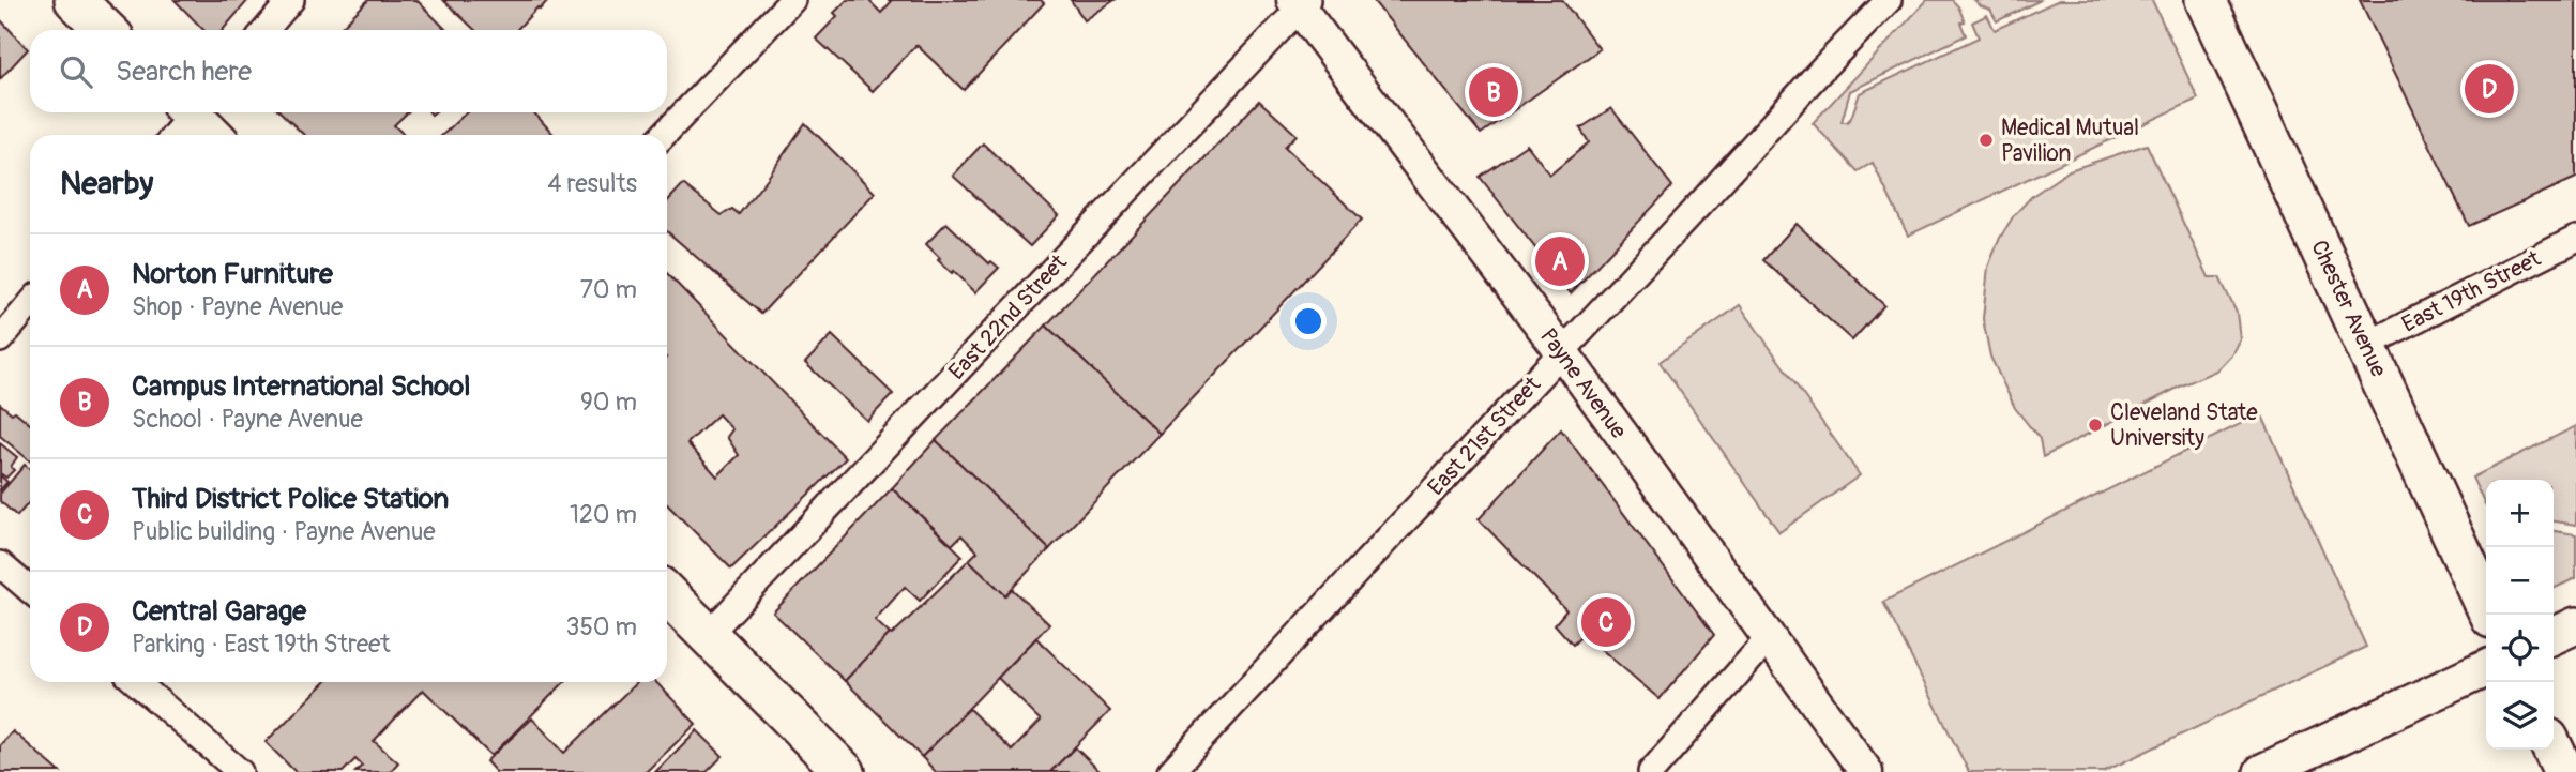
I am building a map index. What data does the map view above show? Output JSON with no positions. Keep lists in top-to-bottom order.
{
  "streets": {
    "main road": ["Chester Avenue"],
    "street": [
      "East 19th Street",
      "East 22nd Street",
      "Payne Avenue",
      "East 21st Street"
    ]
  },
  "crossings": [
    ["East 19th Street", "Chester Avenue"],
    ["East 22nd Street", "Payne Avenue"],
    ["Payne Avenue", "East 21st Street"]
  ],
  "places": ["Medical Mutual Pavilion", "Cleveland State University"],
  "page": {
    "search": "Search here",
    "pins": [
      "D",
      "B",
      "A",
      "C"
    ],
    "heading": ["Nearby", "4 results"],
    "list": [
      {
        "mark": "A",
        "name": "Norton Furniture",
        "note": "Shop · Payne Avenue",
        "value": "70 m"
      },
      {
        "mark": "B",
        "name": "Campus International School",
        "note": "School · Payne Avenue",
        "value": "90 m"
      },
      {
        "mark": "C",
        "name": "Third District Police Station",
        "note": "Public building · Payne Avenue",
        "value": "120 m"
      },
      {
        "mark": "D",
        "name": "Central Garage",
        "note": "Parking · East 19th Street",
        "value": "350 m"
      }
    ],
    "map_buttons": ["+", "−"]
  }
}
